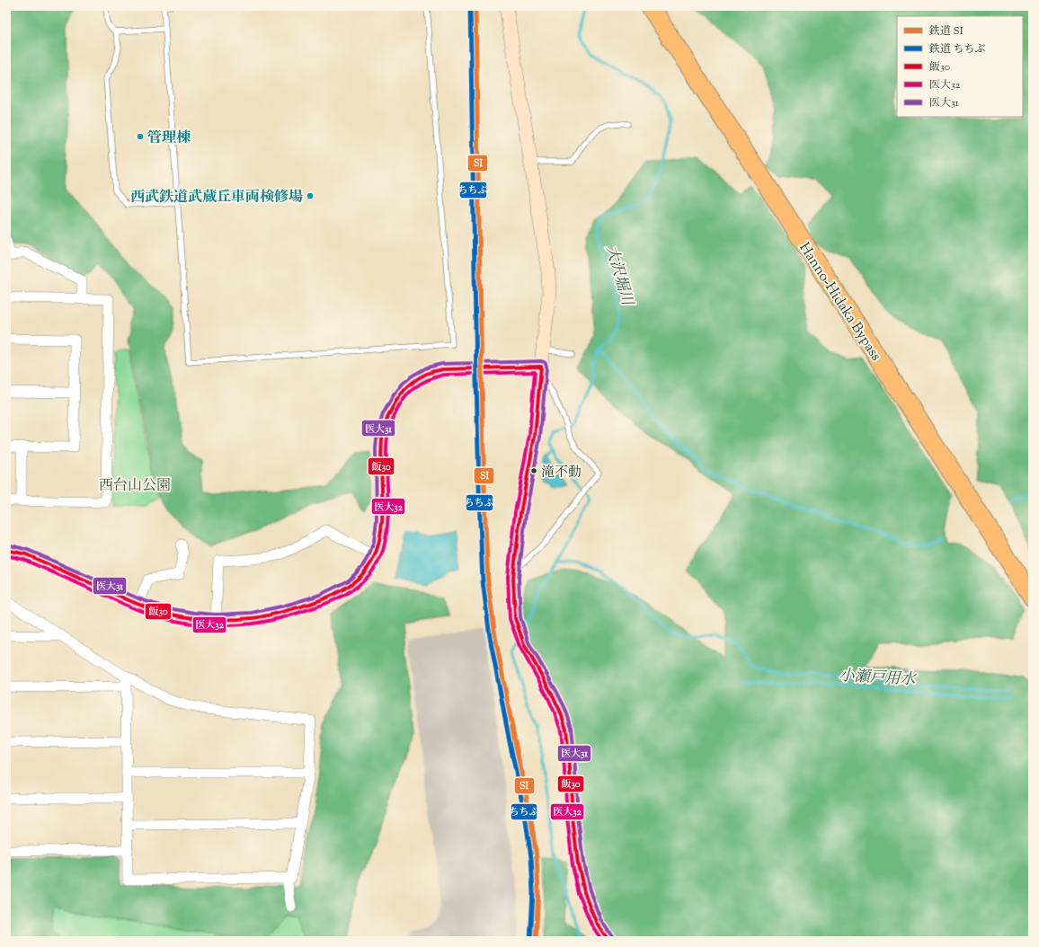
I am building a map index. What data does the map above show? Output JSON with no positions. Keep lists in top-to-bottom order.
{
  "streets": {
    "highway": ["Hanno-Hidaka Bypass"]
  },
  "water": ["大沢堀川", "小瀬戸用水"],
  "parks": ["西台山公園"],
  "places": ["管理棟", "西武鉄道武蔵丘車両検修場", "滝不動"],
  "lines": [
    "rail line SI",
    "rail line ちちぶ",
    "transit line 医大31",
    "transit line 飯30",
    "transit line 医大32"
  ],
  "legend": [
    "鉄道 SI",
    "鉄道 ちちぶ",
    "飯30",
    "医大32",
    "医大31"
  ]
}
